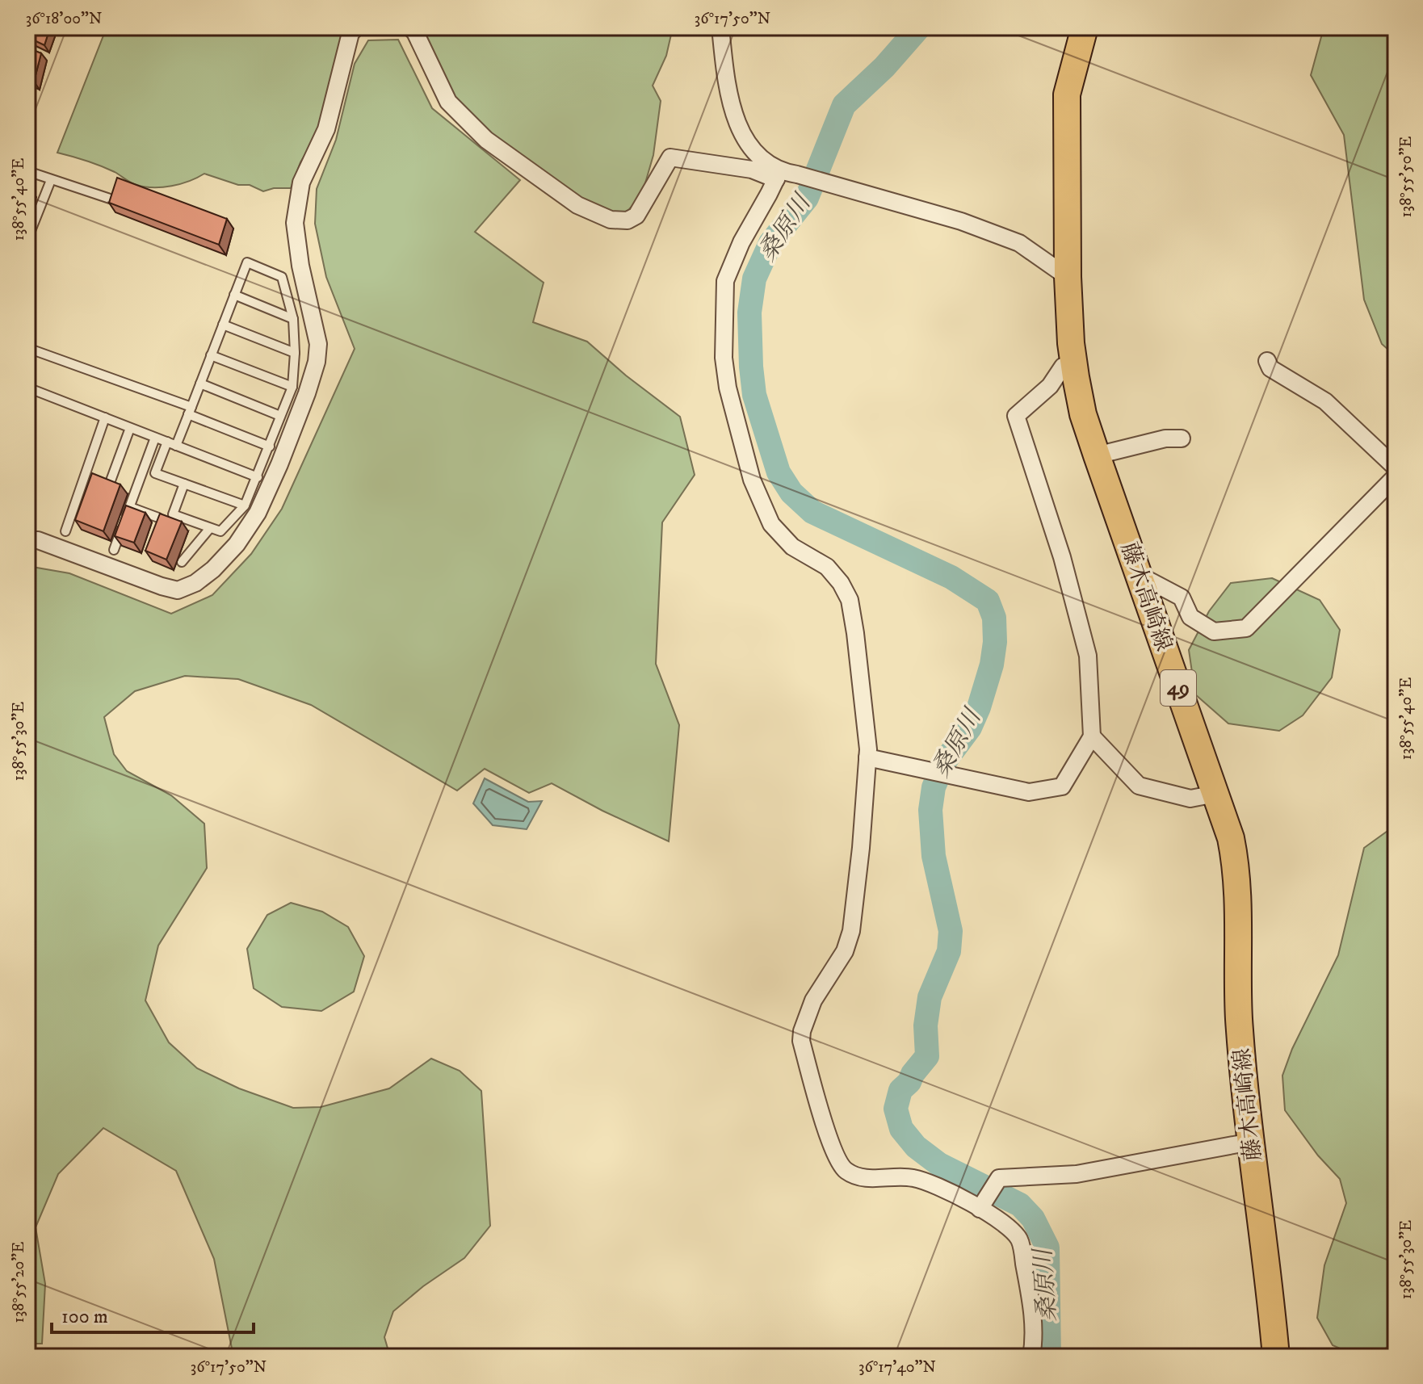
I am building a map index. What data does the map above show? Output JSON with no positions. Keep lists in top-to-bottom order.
{
  "streets": {
    "main road": ["藤木高崎線", "49"]
  },
  "water": ["桑原川"],
  "scale_bar": "100 m",
  "coordinates": [
    "36°18'00\"N",
    "36°17'50\"N",
    "138°55'50\"E",
    "138°55'40\"E",
    "138°55'30\"E",
    "138°55'20\"E",
    "36°17'40\"N"
  ]
}
